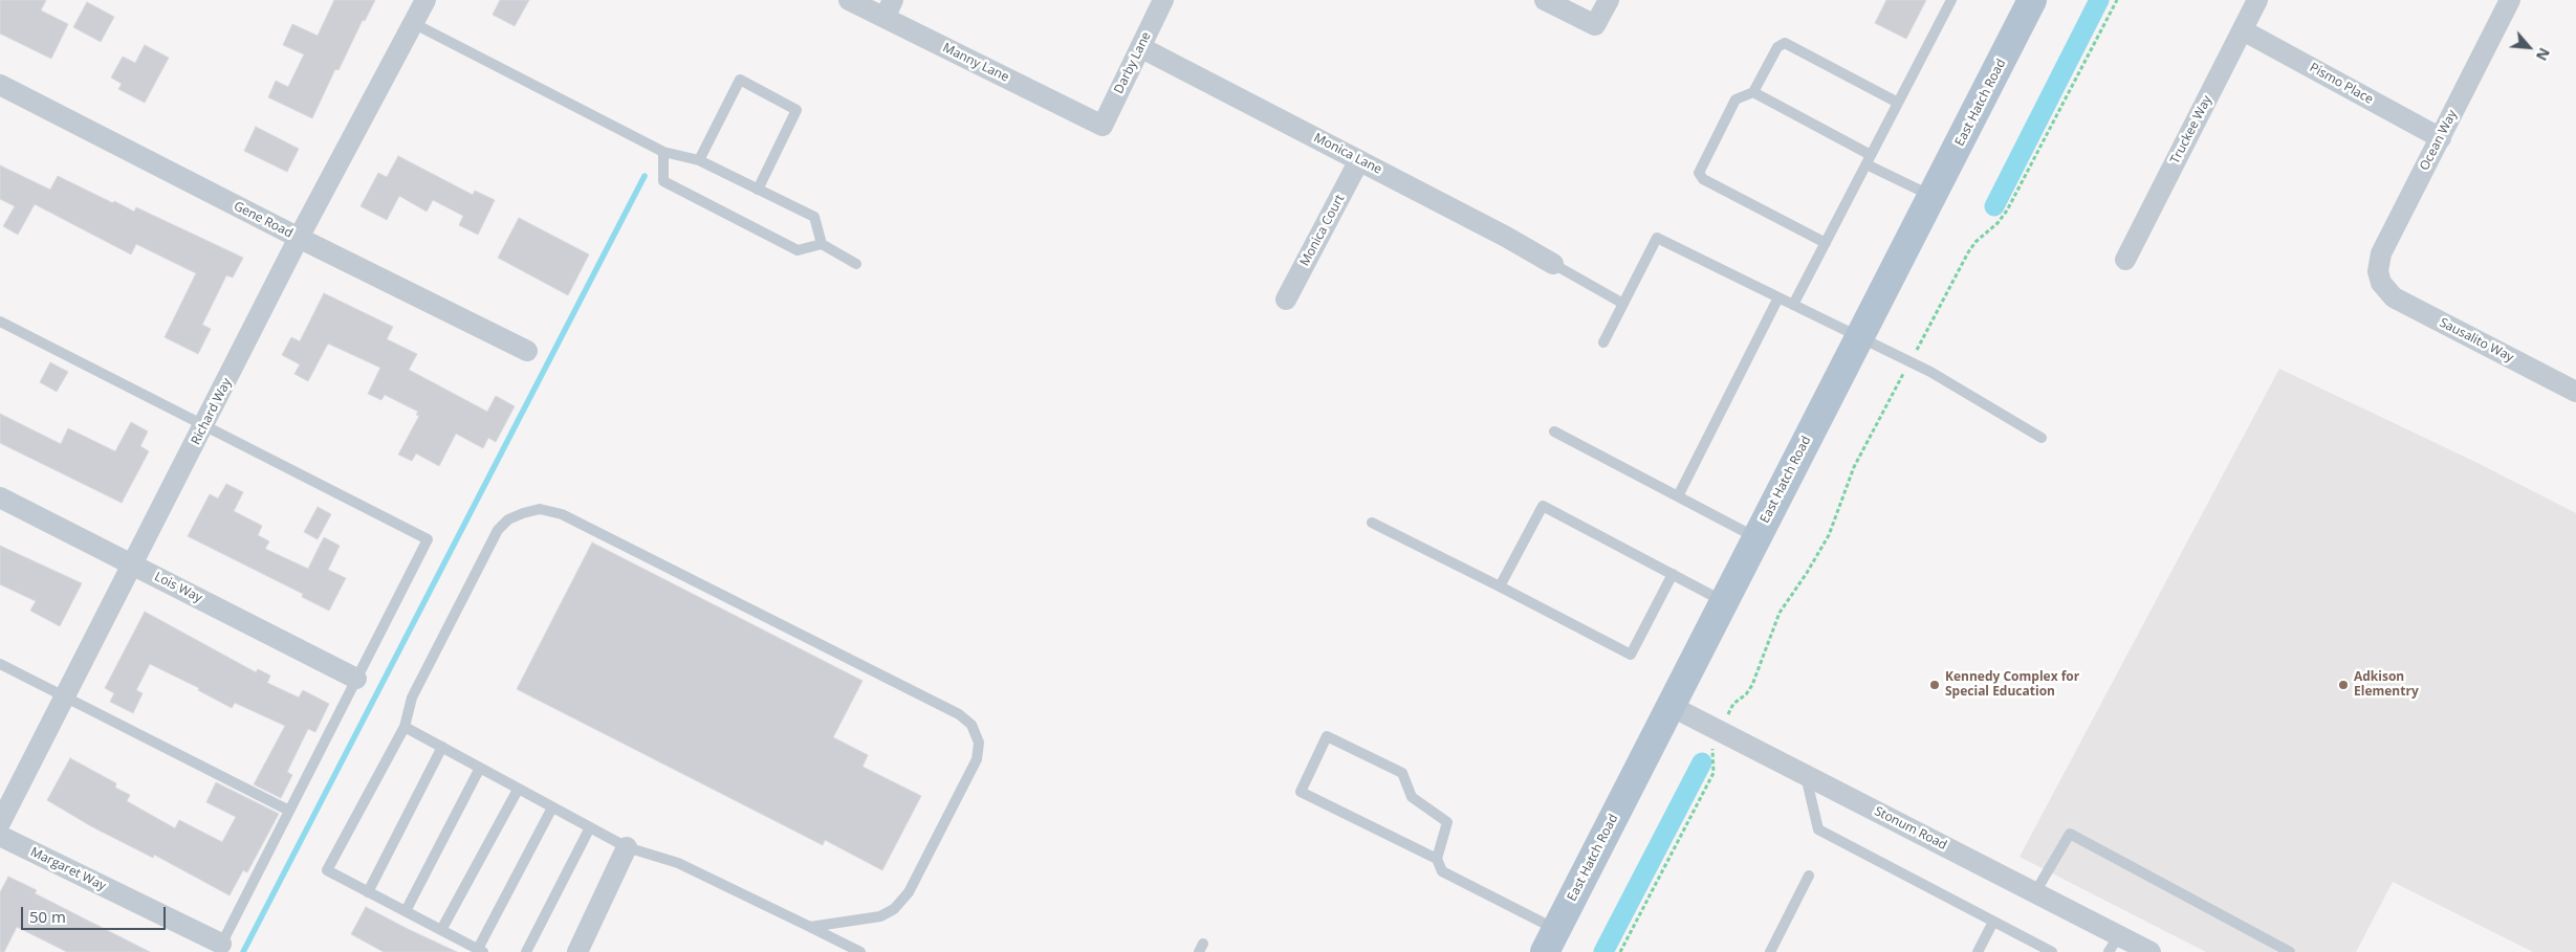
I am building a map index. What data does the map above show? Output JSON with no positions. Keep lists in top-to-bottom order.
{
  "streets": {
    "main road": ["East Hatch Road"],
    "street": [
      "Manny Lane",
      "Darby Lane",
      "Pismo Place",
      "Truckee Way",
      "Ocean Way",
      "Monica Lane",
      "Gene Road",
      "Monica Court",
      "Sausalito Way",
      "Richard Way",
      "Lois Way",
      "Stonum Road",
      "Margaret Way"
    ]
  },
  "crossings": [
    ["Manny Lane", "Darby Lane"],
    ["Darby Lane", "Monica Lane"],
    ["Pismo Place", "Truckee Way"],
    ["Pismo Place", "Ocean Way"],
    ["East Hatch Road", "Stonum Road"],
    ["Ocean Way", "Sausalito Way"],
    ["Monica Lane", "Monica Court"],
    ["Gene Road", "Richard Way"],
    ["Richard Way", "Lois Way"]
  ],
  "places": ["Kennedy Complex for Special Education", "Adkison Elementry"],
  "scale_bar": "50 m",
  "north": "bottom right"
}
